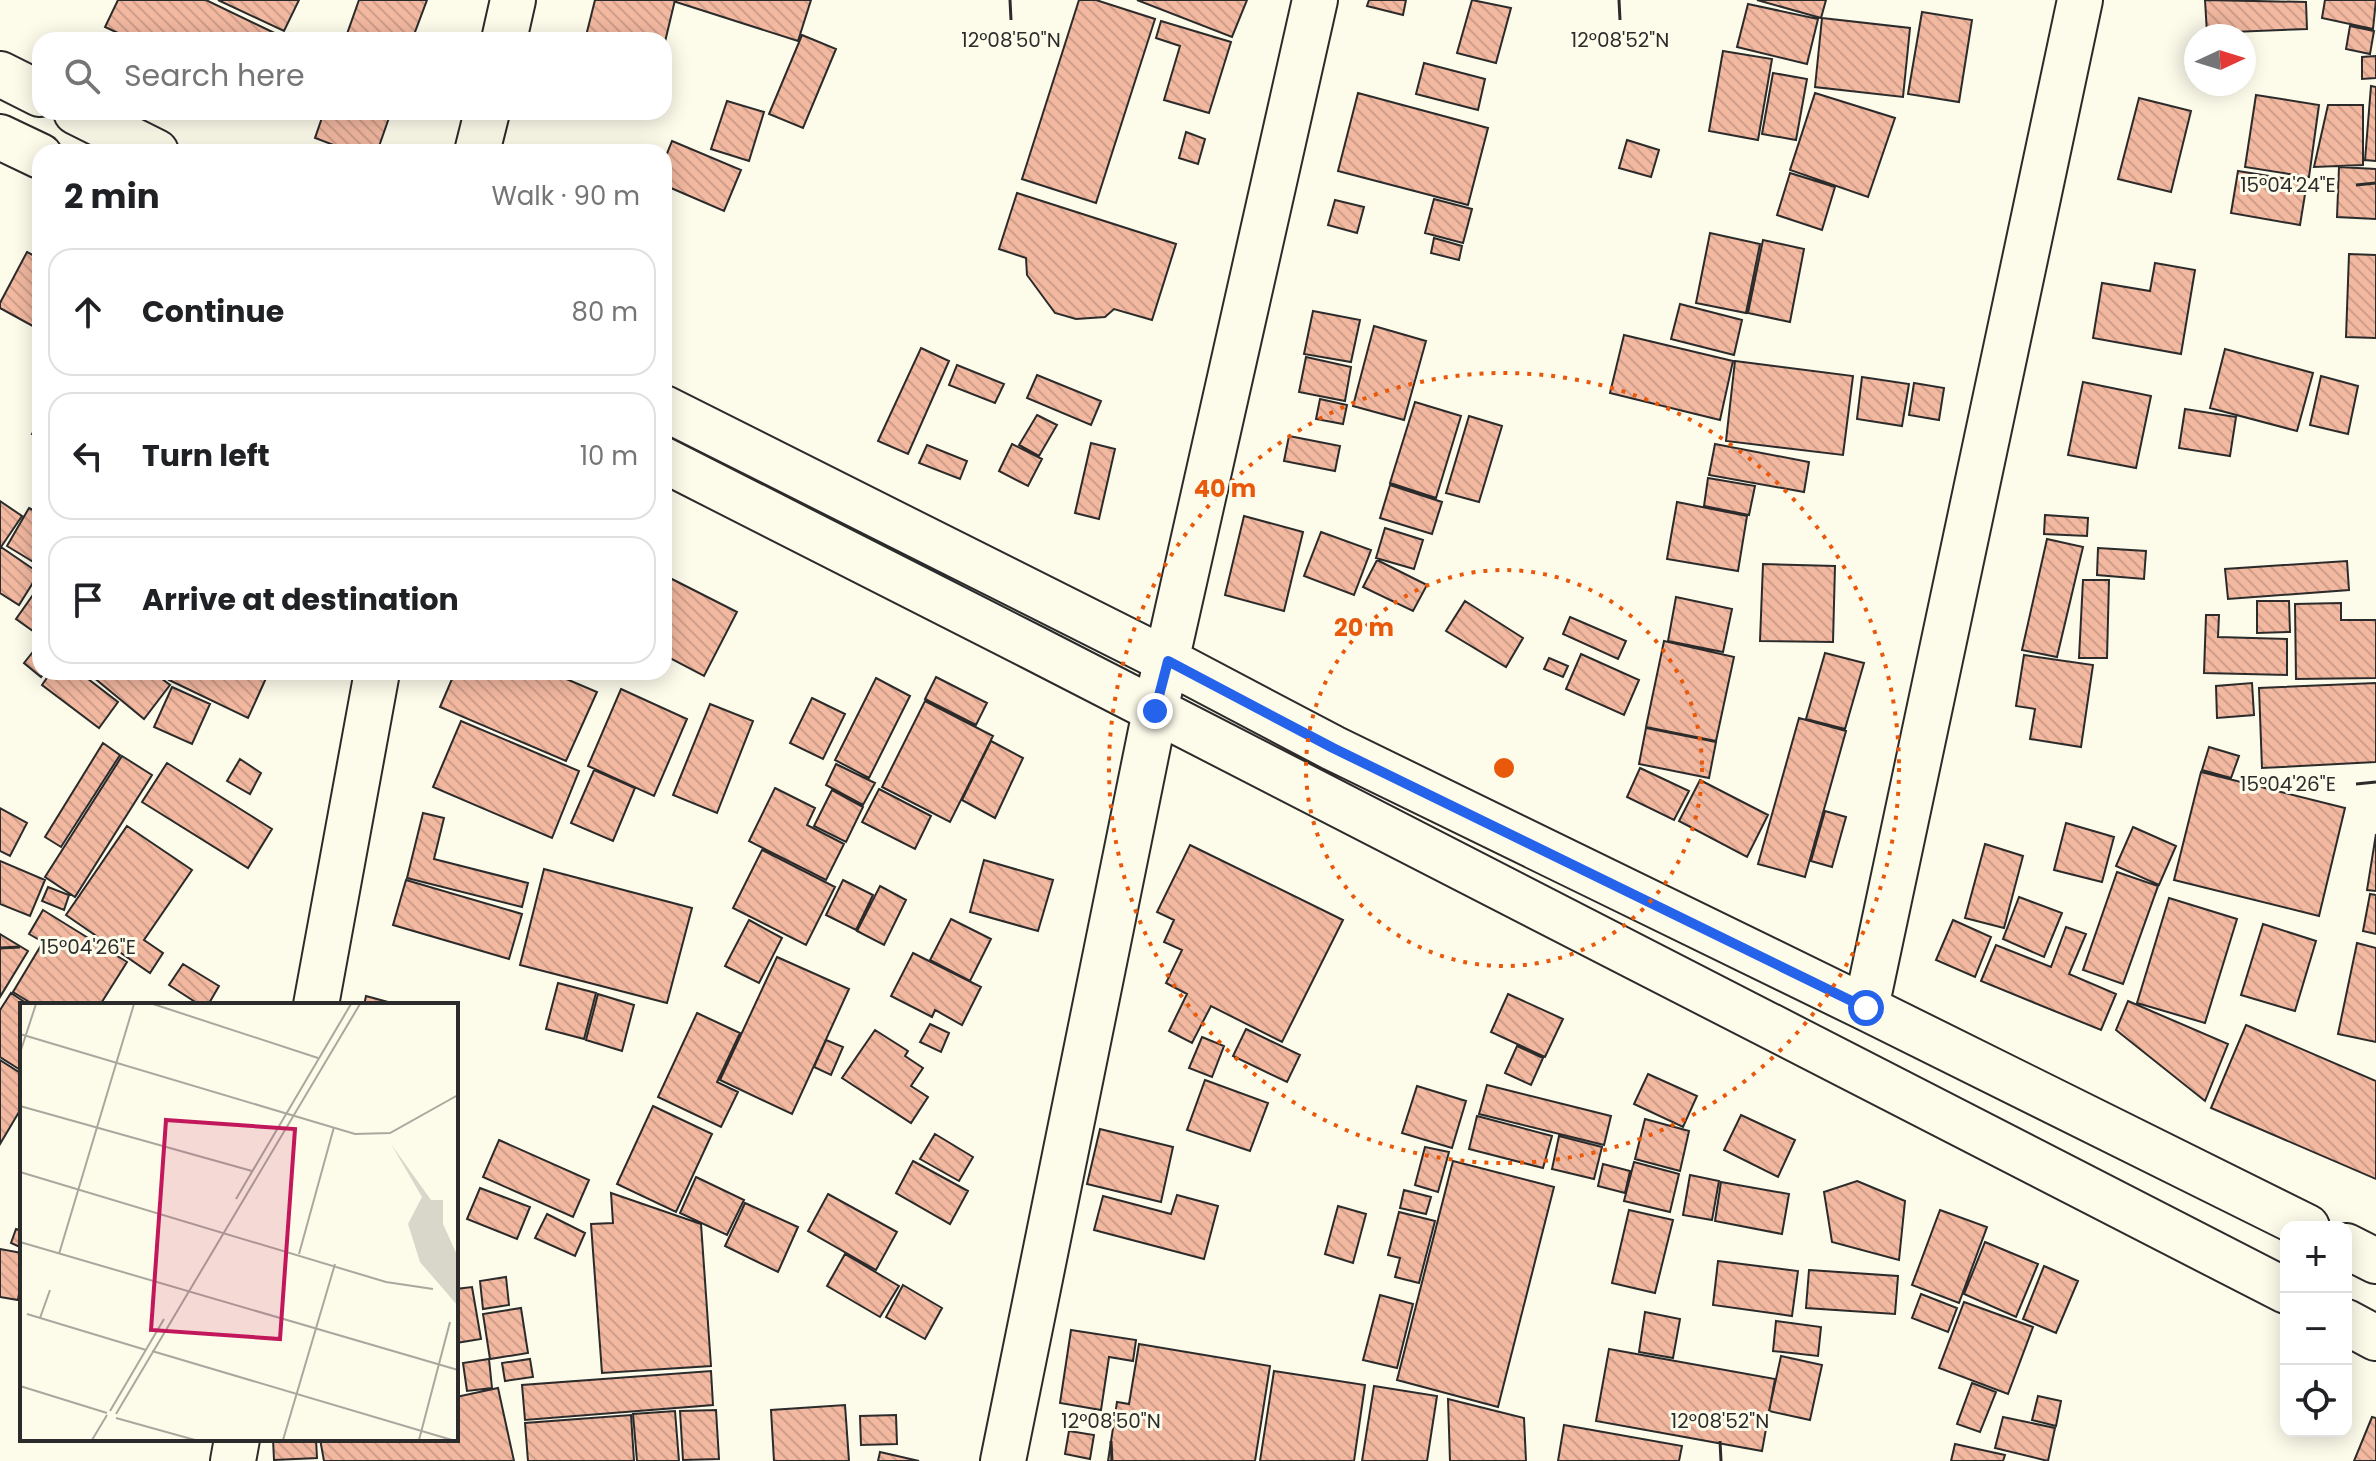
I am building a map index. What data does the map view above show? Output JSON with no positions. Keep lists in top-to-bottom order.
{
  "north": "right",
  "page": {
    "search": "Search here",
    "heading": ["2 min", "Walk · 90 m"],
    "list": [
      ["Continue", "80 m"],
      ["Turn left", "10 m"],
      "Arrive at destination"
    ],
    "map_buttons": ["+", "−"]
  },
  "coordinates": [
    "12°08'50\"N",
    "12°08'52\"N",
    "15°04'24\"E",
    "15°04'26\"E"
  ],
  "rings": ["40 m", "20 m"]
}
